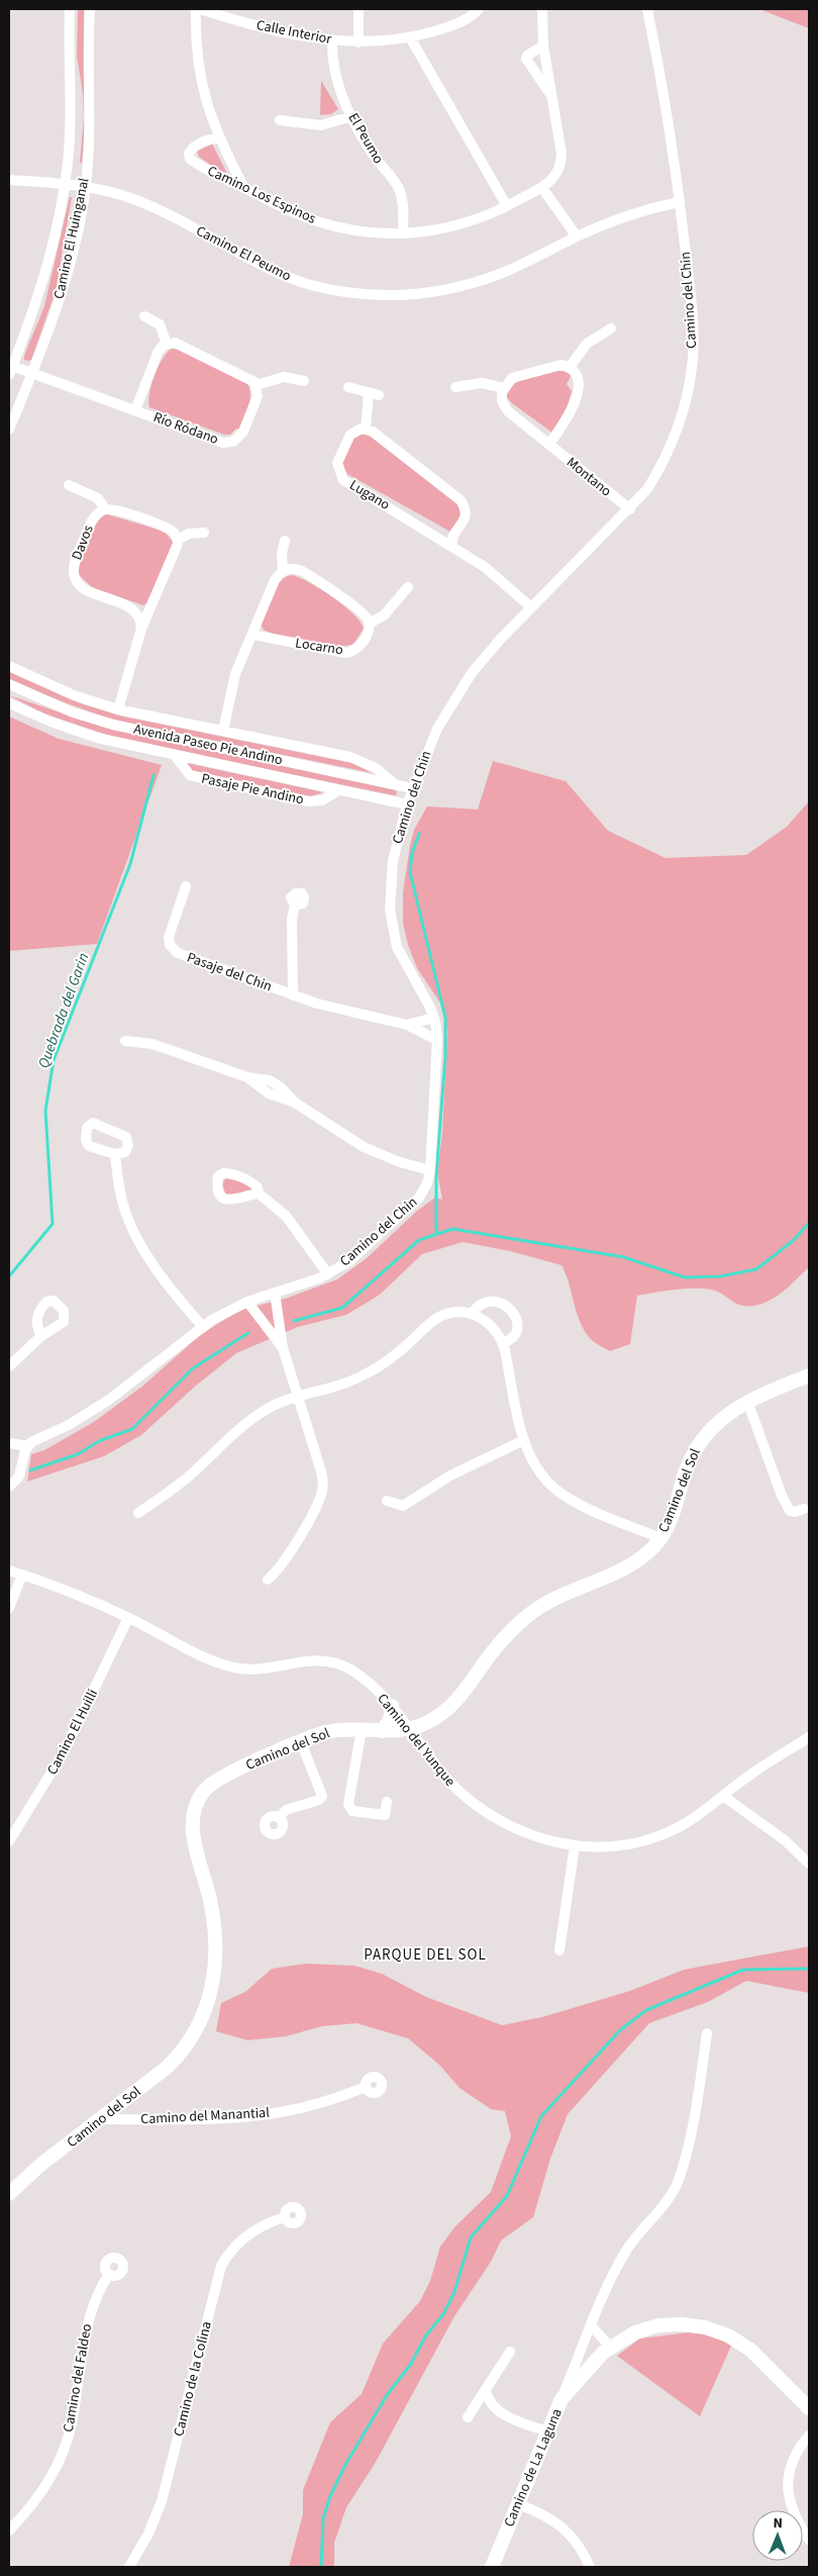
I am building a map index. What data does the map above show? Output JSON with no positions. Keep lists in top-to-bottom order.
{
  "streets": {
    "street": [
      "Calle Interior",
      "El Peumo",
      "Camino Los Espinos",
      "Camino El Huinganal",
      "Camino El Peumo",
      "Camino del Chin",
      "Río Ródano",
      "Montano",
      "Lugano",
      "Davos",
      "Locarno",
      "Avenida Paseo Pie Andino",
      "Pasaje Pie Andino",
      "Pasaje del Chin",
      "Camino del Sol",
      "Camino El Huilli",
      "Camino del Yunque",
      "Camino del Manantial",
      "Camino del Faldeo",
      "Camino de la Colina",
      "Camino de La Laguna"
    ]
  },
  "crossings": [
    ["Calle Interior", "El Peumo"],
    ["El Peumo", "Camino Los Espinos"],
    ["Camino El Huinganal", "Camino El Peumo"],
    ["Camino El Huinganal", "Río Ródano"],
    ["Camino El Peumo", "Camino del Chin"],
    ["Camino del Chin", "Montano"],
    ["Camino del Chin", "Lugano"],
    ["Camino del Chin", "Avenida Paseo Pie Andino"],
    ["Camino del Chin", "Pasaje del Chin"],
    ["Avenida Paseo Pie Andino", "Pasaje Pie Andino"],
    ["Camino del Sol", "Camino del Yunque"],
    ["Camino del Sol", "Camino del Manantial"],
    ["Camino El Huilli", "Camino del Yunque"]
  ],
  "districts": ["PARQUE DEL SOL"],
  "water": ["Quebrada del Garin"],
  "north": "top"
}
